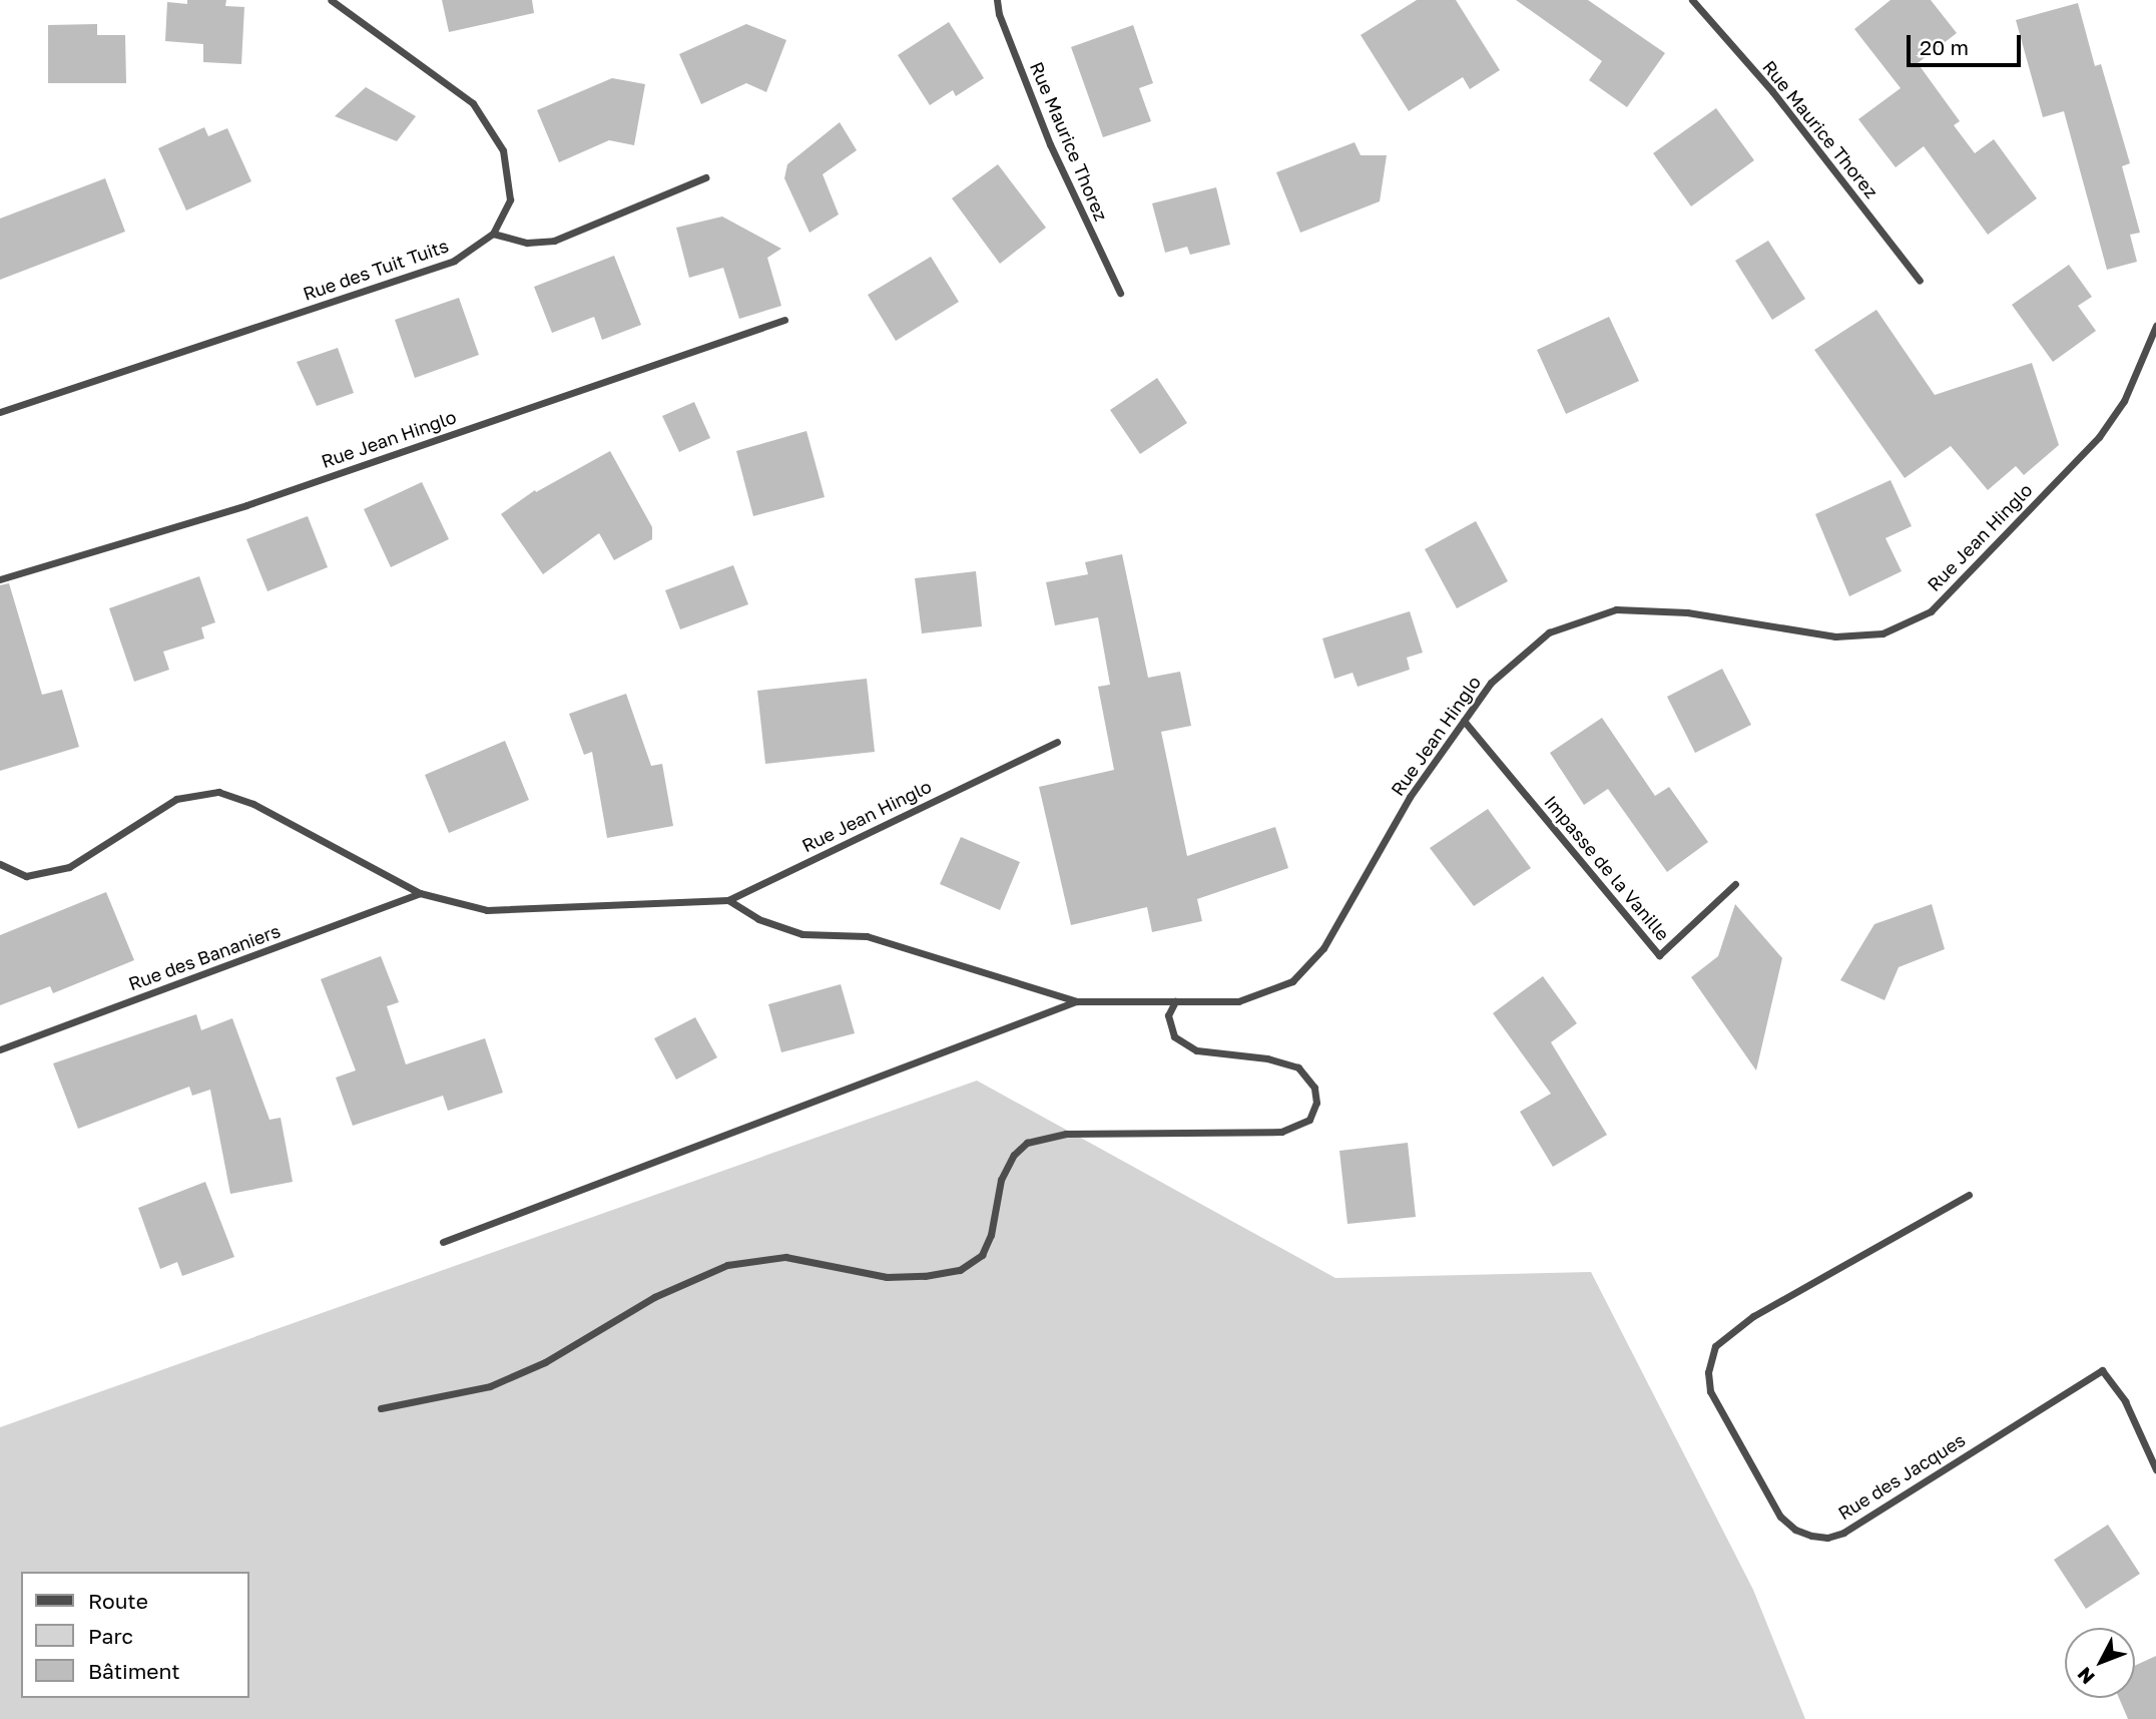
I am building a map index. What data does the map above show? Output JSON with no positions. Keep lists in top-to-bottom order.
{
  "streets": {
    "street": [
      "Rue Maurice Thorez",
      "Rue des Tuit Tuits",
      "Rue Jean Hinglo",
      "Impasse de la Vanille",
      "Rue des Bananiers",
      "Rue des Jacques"
    ]
  },
  "crossings": [
    ["Rue Jean Hinglo", "Impasse de la Vanille"],
    ["Rue Jean Hinglo", "Rue des Bananiers"]
  ],
  "legend": ["Route", "Parc", "Bâtiment"],
  "scale_bar": "20 m",
  "north": "bottom left"
}
